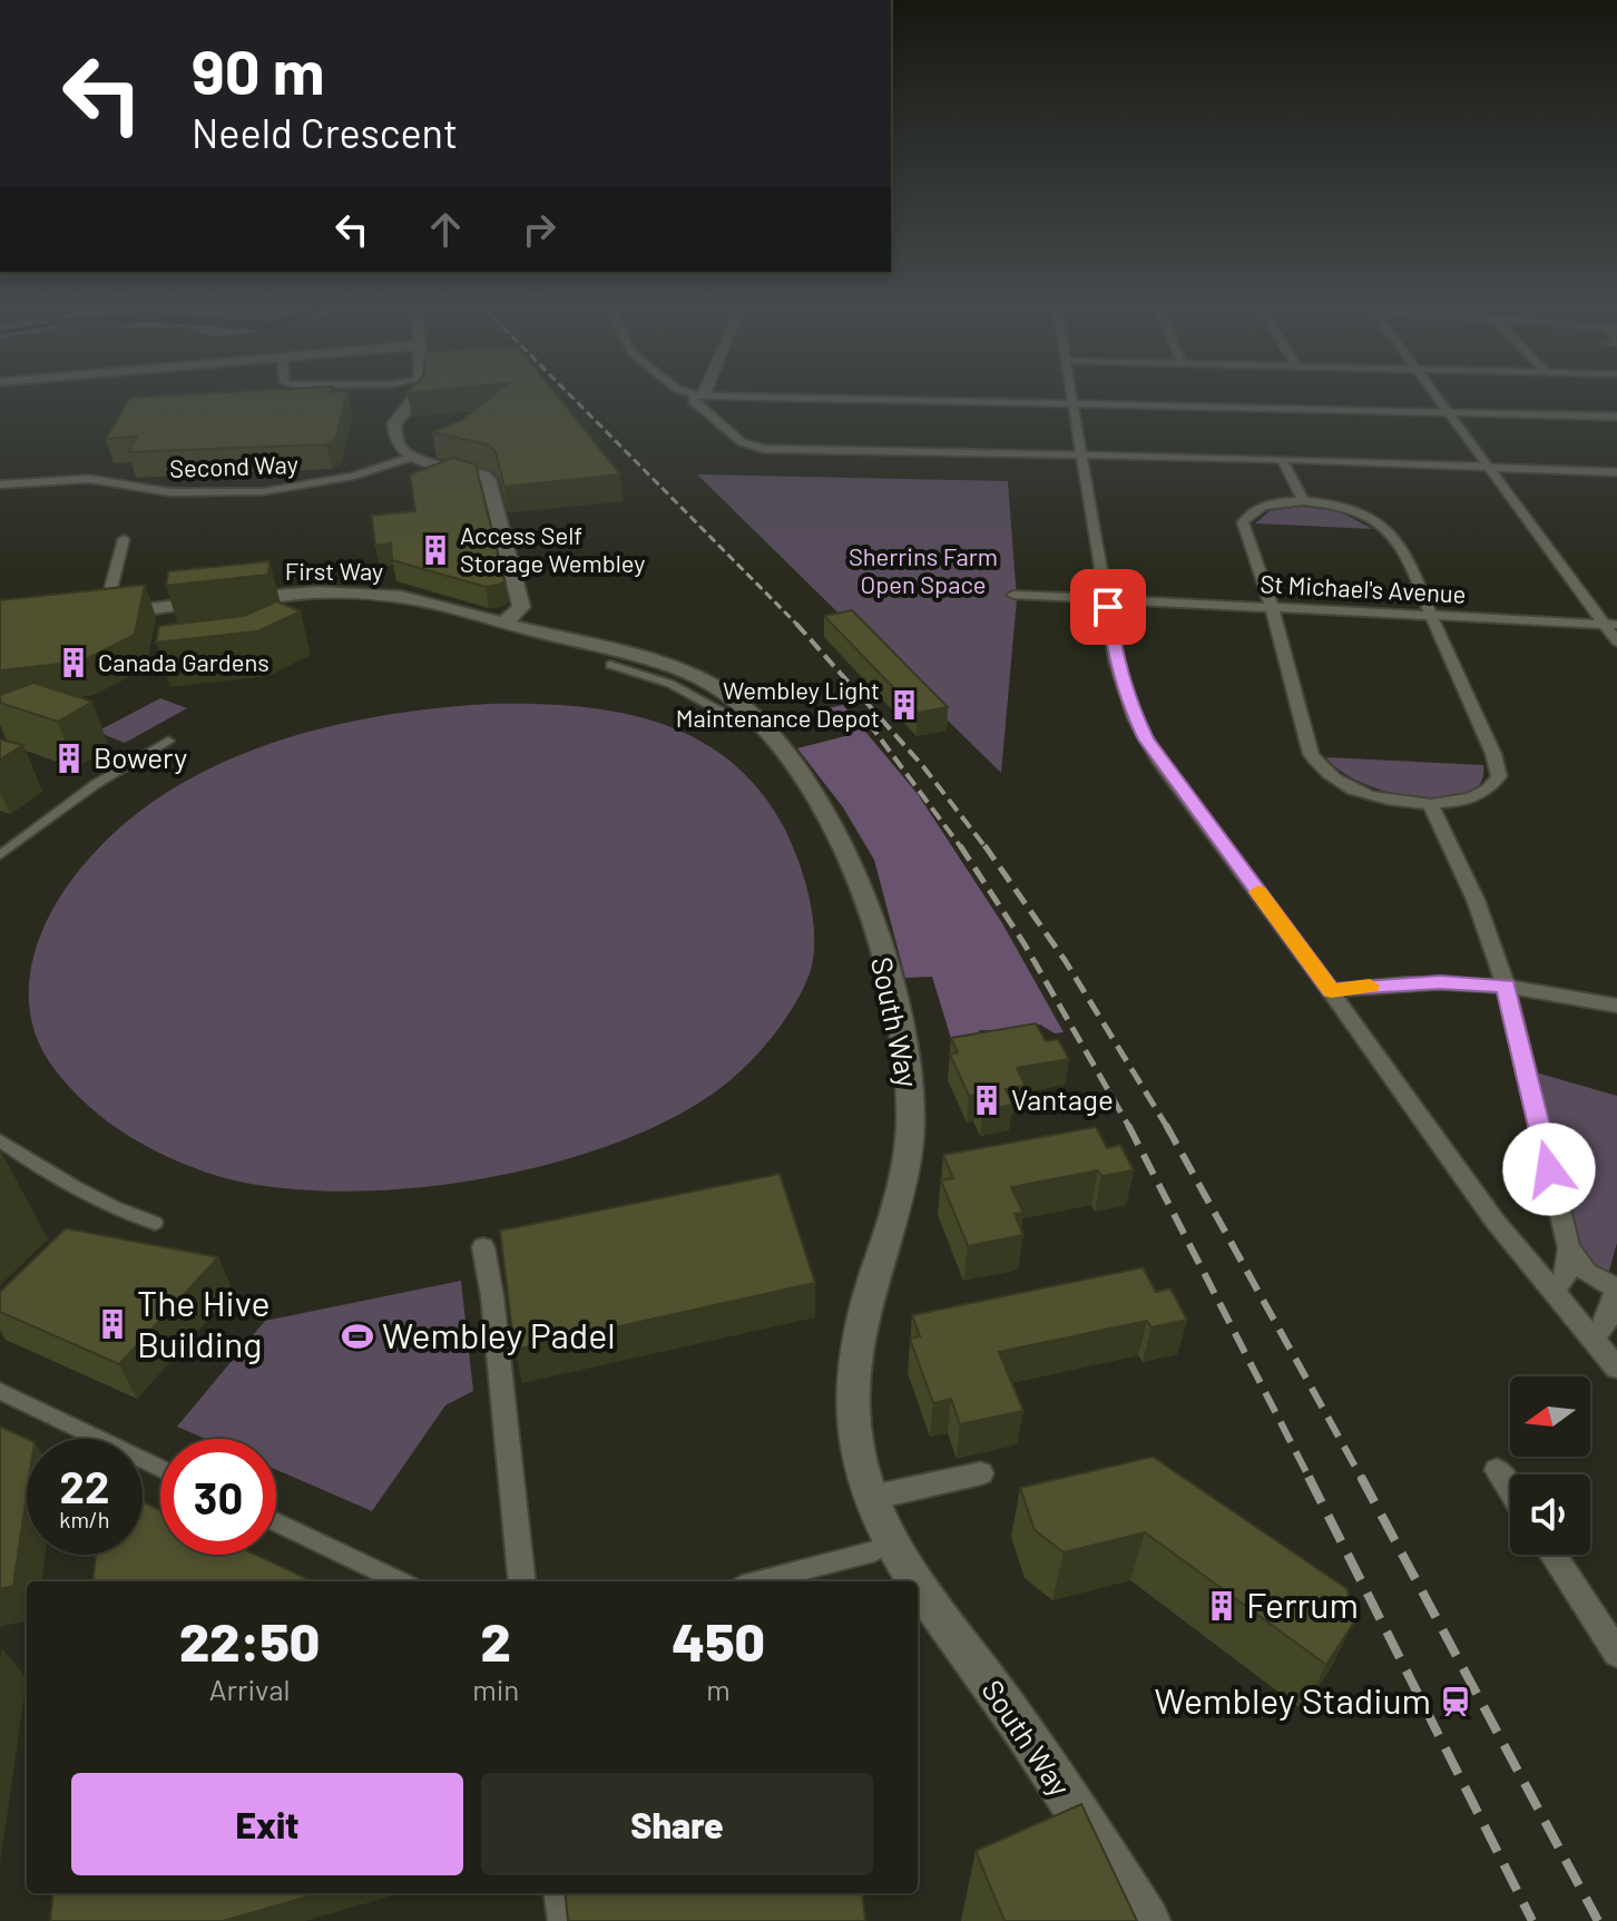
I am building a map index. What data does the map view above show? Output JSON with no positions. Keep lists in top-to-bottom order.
{
  "streets": {
    "main road": ["First Way", "South Way"],
    "street": ["Second Way", "St Michael's Avenue"]
  },
  "crossings": [
    ["First Way", "South Way"]
  ],
  "parks": ["Sherrins Farm Open Space"],
  "places": {
    "building": [
      "Access Self Storage Wembley",
      "Canada Gardens",
      "Wembley Light Maintenance Depot",
      "Bowery",
      "Vantage",
      "The Hive Building",
      "Ferrum"
    ],
    "sports": ["Wembley Padel"],
    "station": ["Wembley Stadium"]
  },
  "north": "left",
  "page": {
    "turn": ["90 m", "Neeld Crescent"],
    "speed": "22 km/h",
    "limit": "30",
    "eta": [
      "22:50",
      "Arrival",
      "2",
      "min",
      "450",
      "m"
    ],
    "buttons": ["Exit", "Share"]
  }
}
